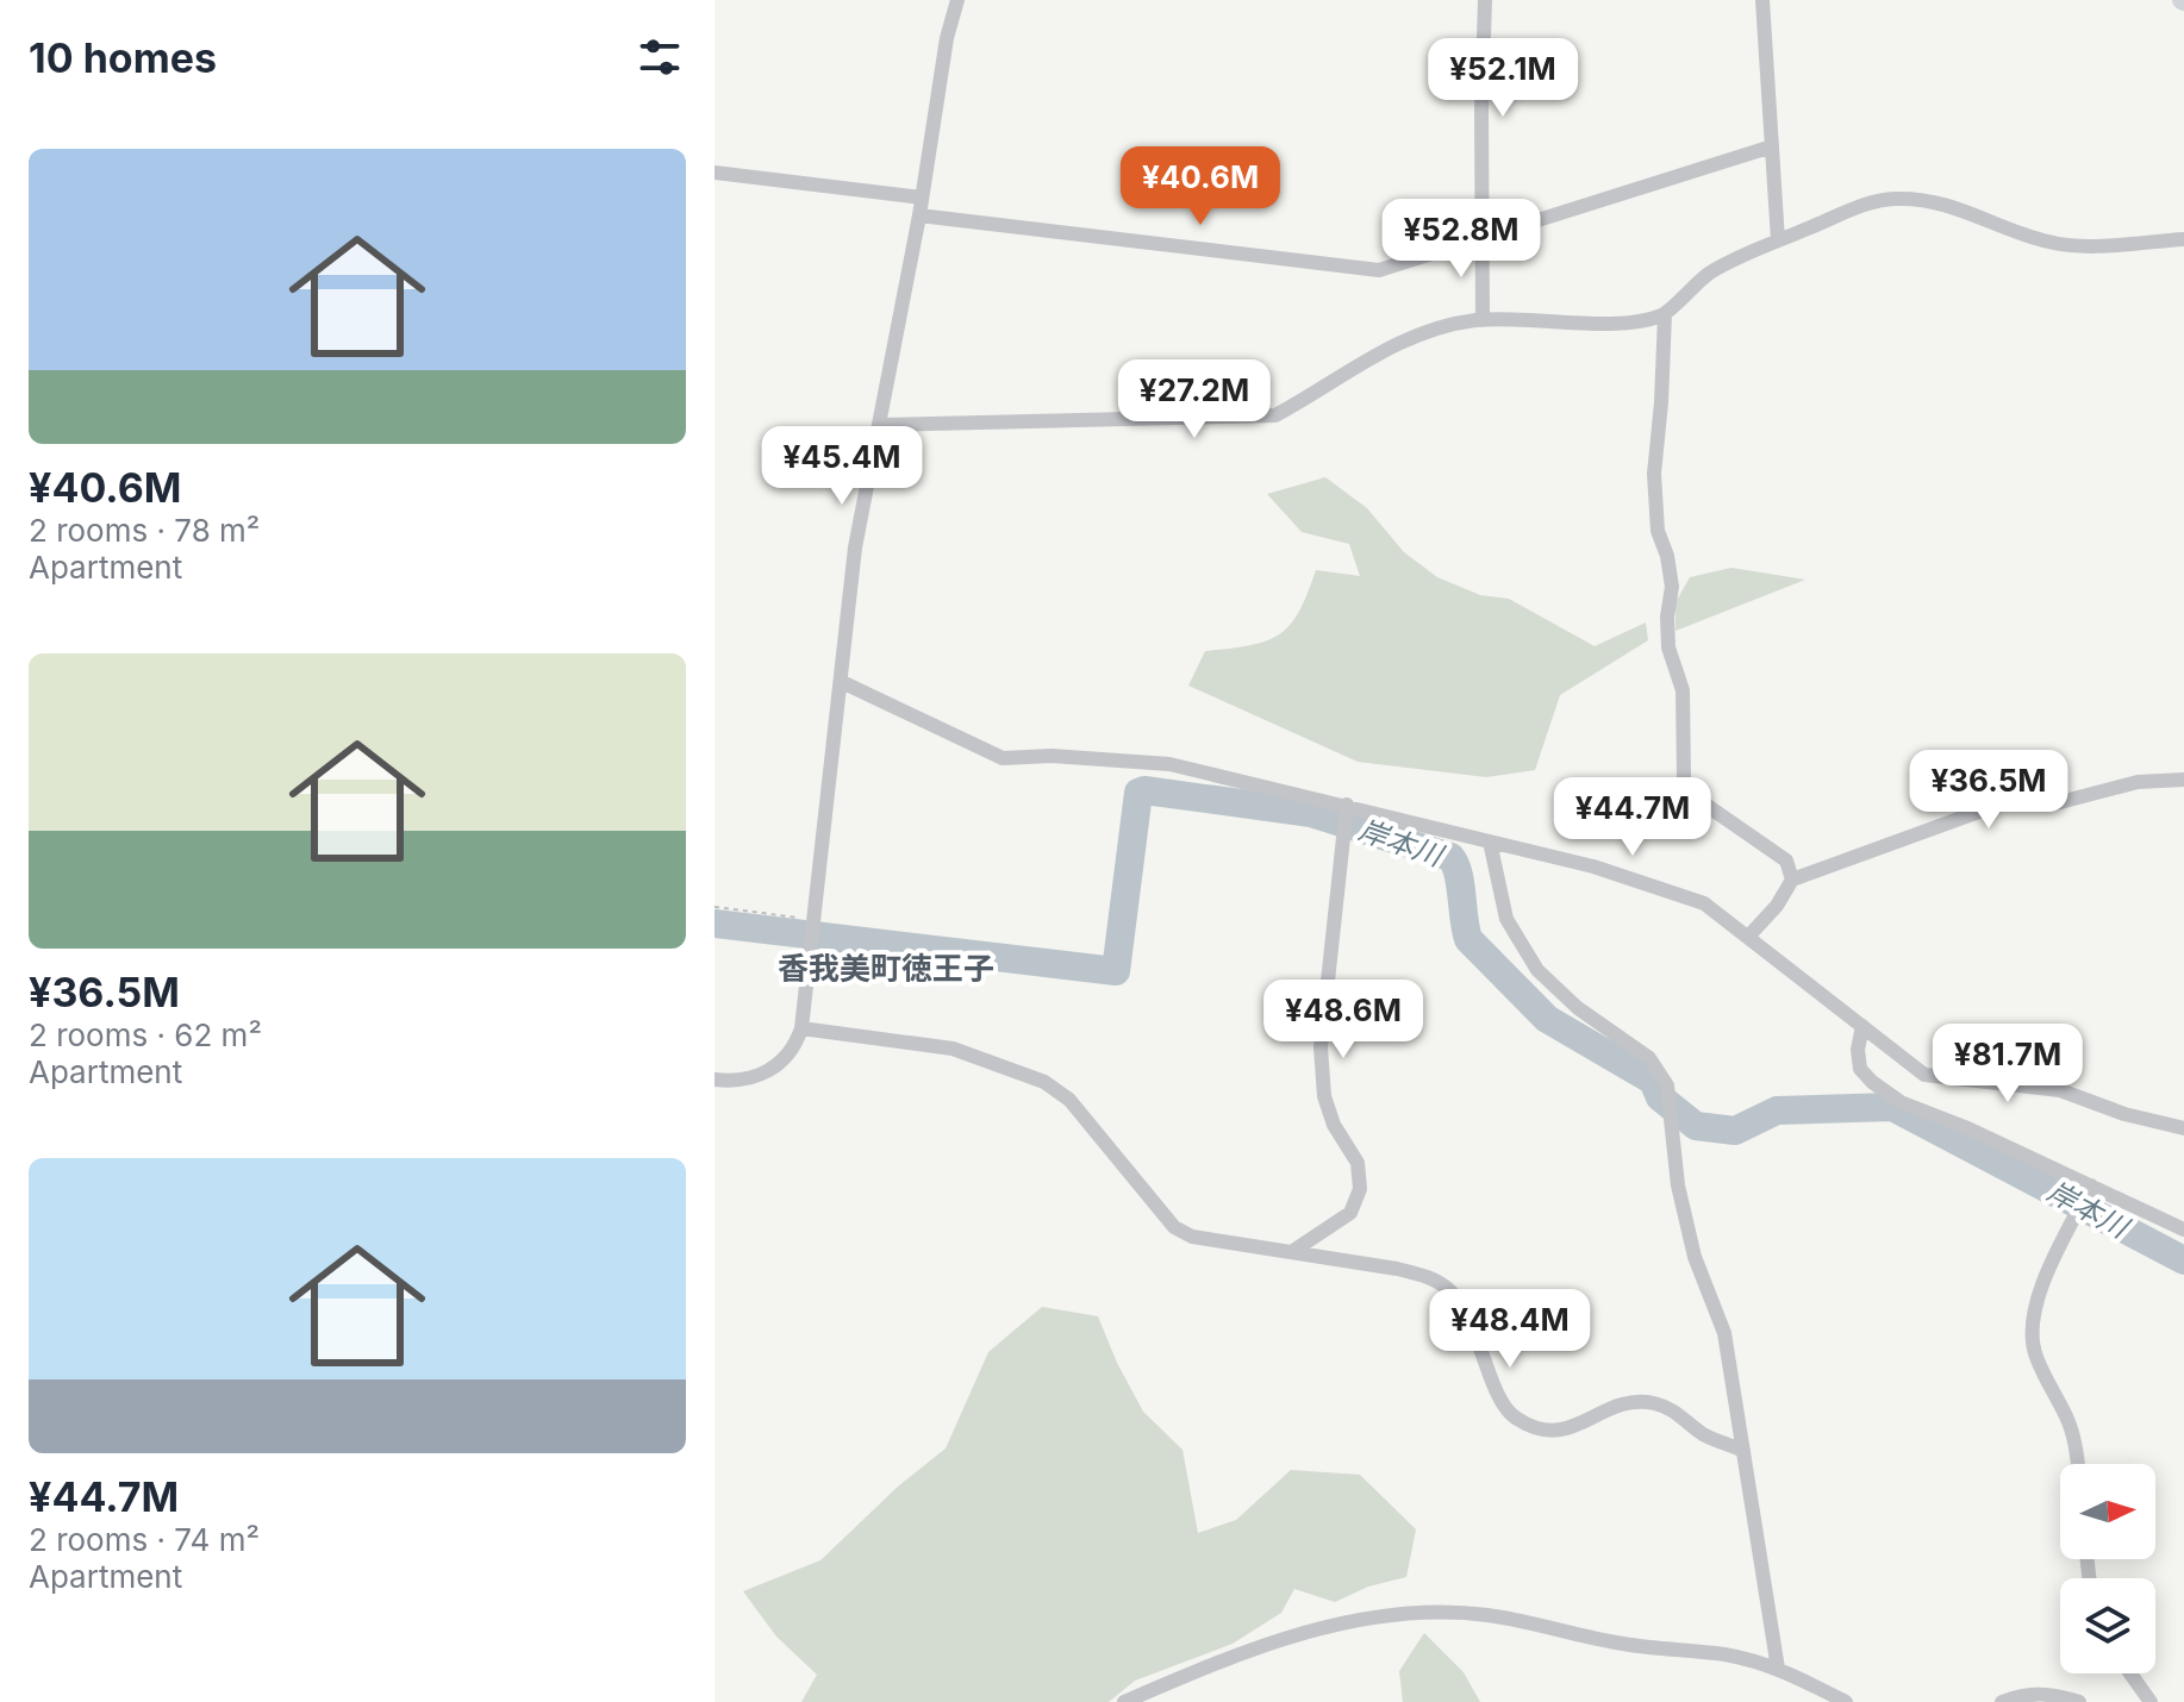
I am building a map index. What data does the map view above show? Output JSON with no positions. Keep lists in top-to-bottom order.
{
  "districts": ["香我美町徳王子"],
  "water": ["岸本川"],
  "north": "right",
  "page": {
    "heading": "10 homes",
    "price": [
      "¥52.1M",
      "¥40.6M",
      "¥52.8M",
      "¥27.2M",
      "¥45.4M",
      "¥36.5M",
      "¥44.7M",
      "¥48.6M",
      "¥81.7M",
      "¥48.4M"
    ],
    "list": [
      {
        "name": "¥40.6M",
        "note": "2 rooms · 78 m² · Apartment"
      },
      {
        "name": "¥36.5M",
        "note": "2 rooms · 62 m² · Apartment"
      },
      {
        "name": "¥44.7M",
        "note": "2 rooms · 74 m² · Apartment"
      }
    ]
  }
}
